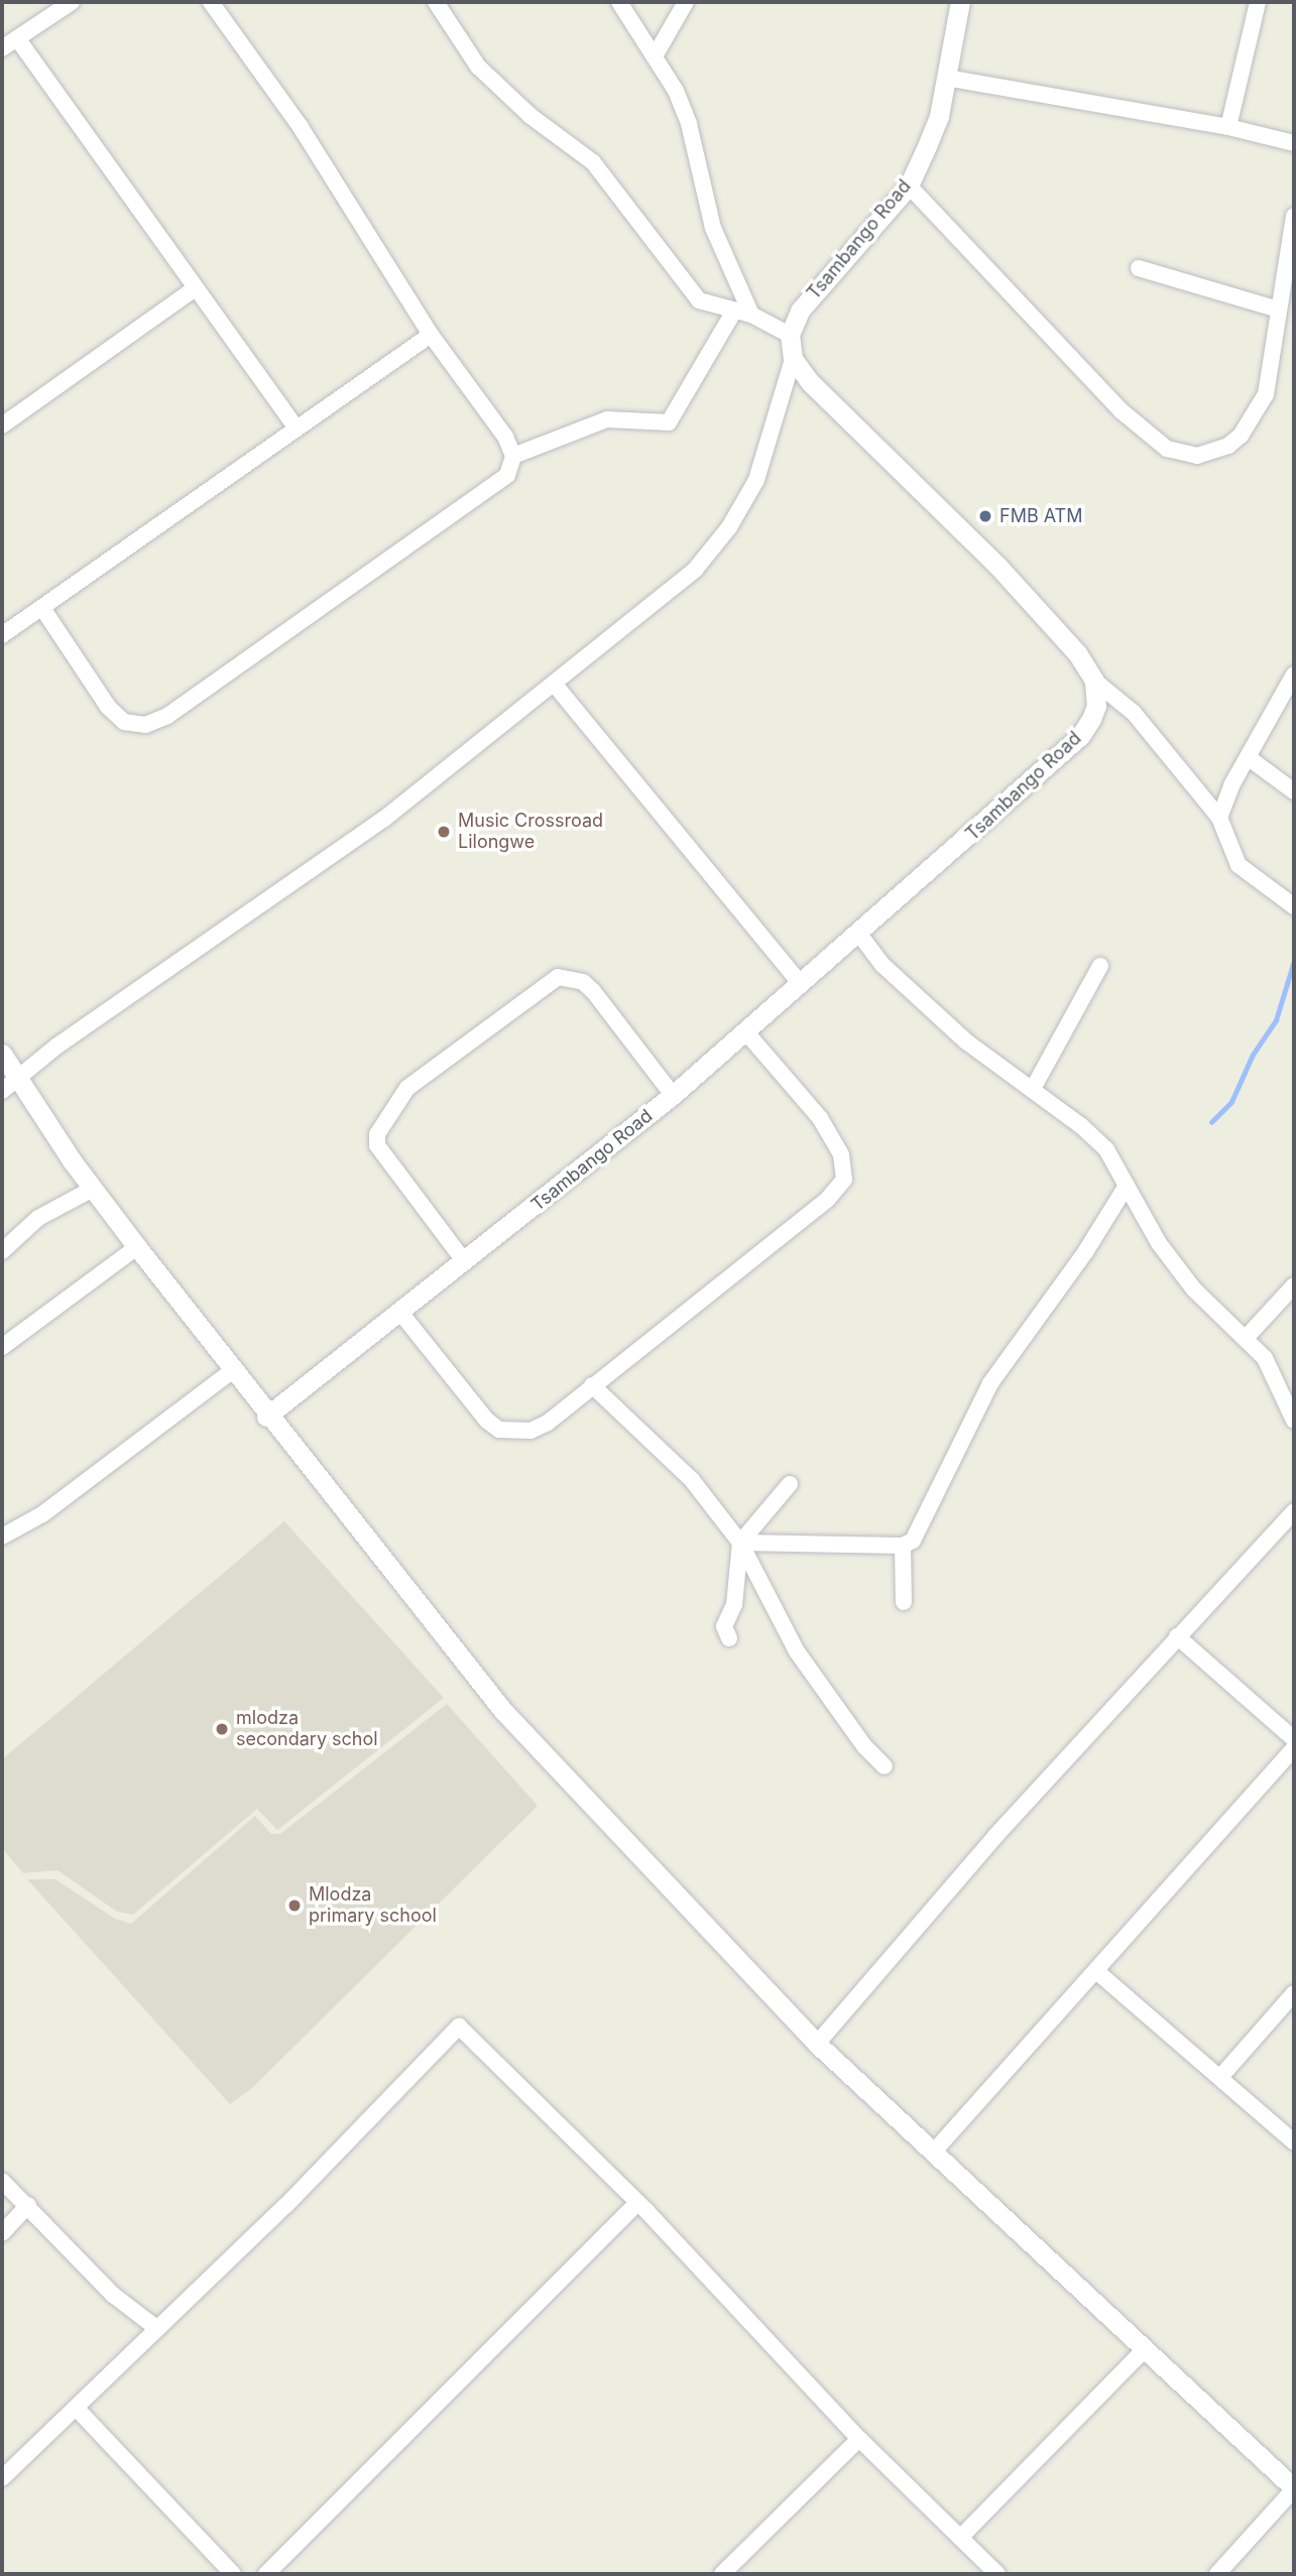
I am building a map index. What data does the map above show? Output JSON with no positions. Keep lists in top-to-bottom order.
{
  "streets": {
    "street": ["Tsambango Road"]
  },
  "places": [
    "FMB ATM",
    "Music Crossroad Lilongwe",
    "mlodza secondary schol",
    "Mlodza primary school"
  ]
}
